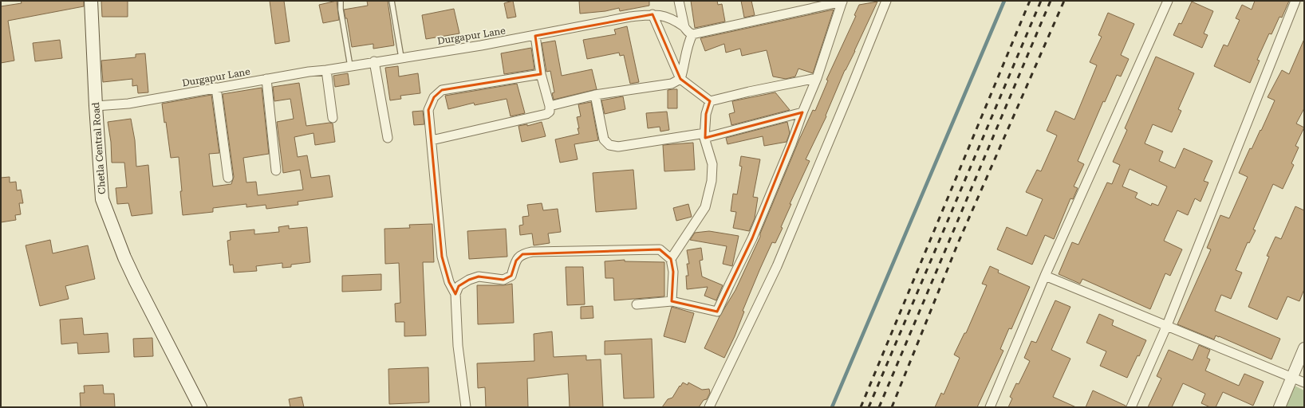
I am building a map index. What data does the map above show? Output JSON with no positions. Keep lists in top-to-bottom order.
{
  "streets": {
    "main road": ["Chetla Central Road"],
    "street": ["Durgapur Lane"]
  },
  "crossings": [
    ["Durgapur Lane", "Chetla Central Road"]
  ]
}
